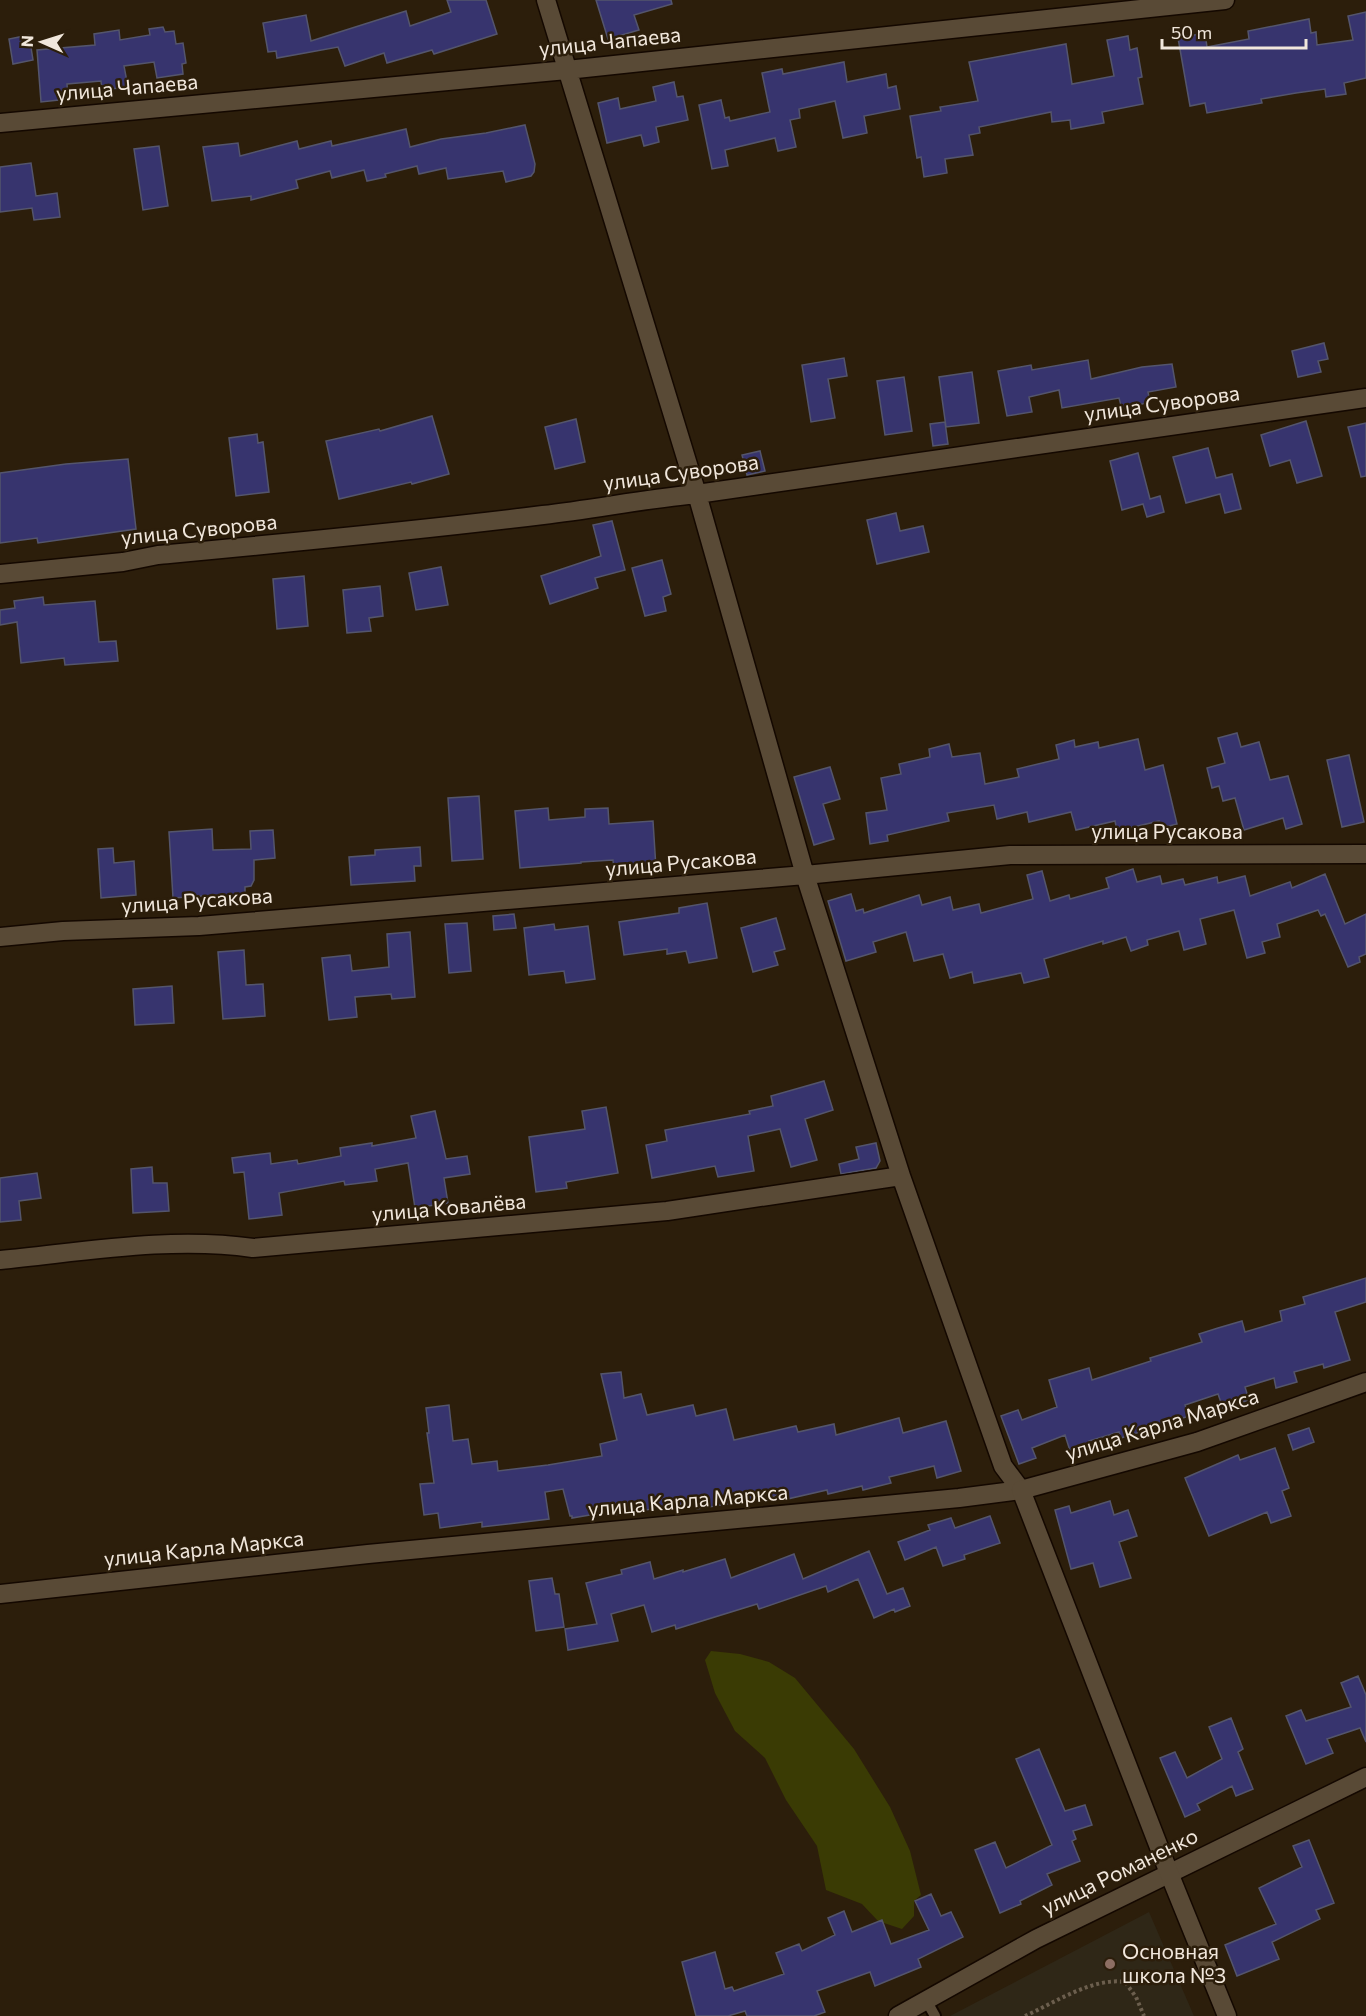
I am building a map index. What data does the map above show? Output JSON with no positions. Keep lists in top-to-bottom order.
{
  "streets": {
    "street": [
      "улица Чапаева",
      "улица Суворова",
      "улица Русакова",
      "улица Ковалёва",
      "улица Карла Маркса",
      "улица Романенко"
    ]
  },
  "places": ["Основная школа №3"],
  "scale_bar": "50 m",
  "north": "left"
}
